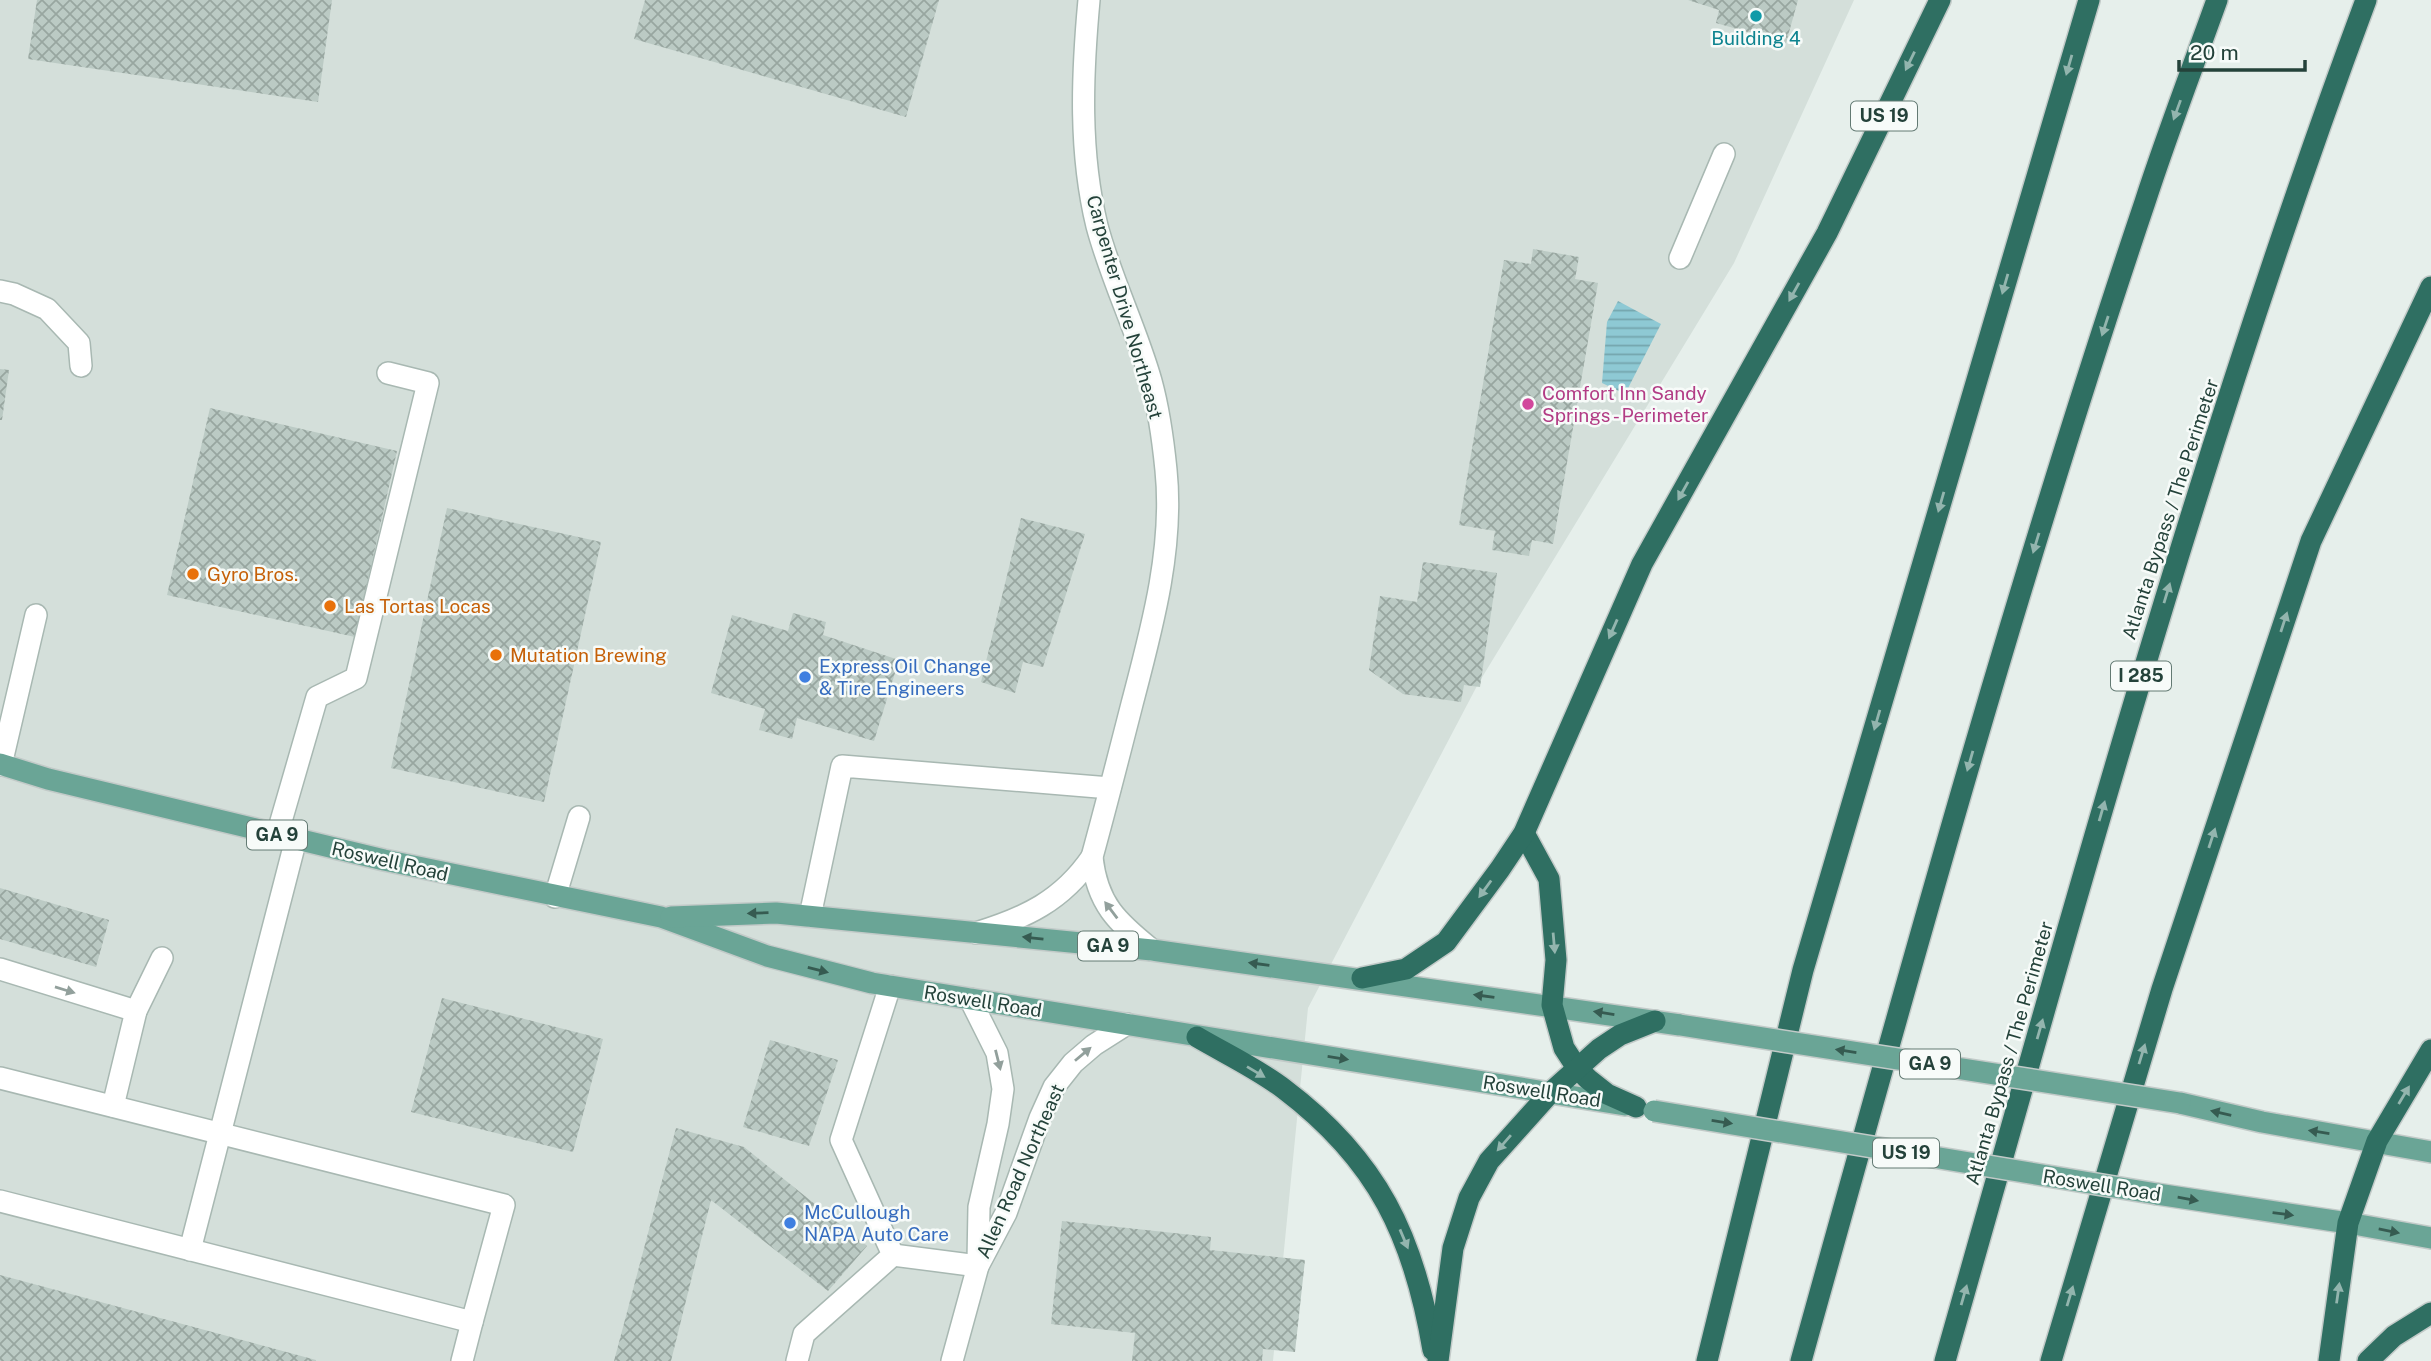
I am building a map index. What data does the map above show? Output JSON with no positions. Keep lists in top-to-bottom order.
{
  "streets": {
    "highway": ["US 19", "Atlanta Bypass / The Perimeter", "I 285"],
    "main road": ["GA 9", "Roswell Road"],
    "street": ["Carpenter Drive Northeast", "Allen Road Northeast"]
  },
  "crossings": [
    ["US 19", "Roswell Road"],
    ["Carpenter Drive Northeast", "Roswell Road"],
    ["Roswell Road", "Allen Road Northeast"]
  ],
  "places": [
    "Building 4",
    "Comfort Inn Sandy Springs - Perimeter",
    "Gyro Bros.",
    "Las Tortas Locas",
    "Mutation Brewing",
    "Express Oil Change & Tire Engineers",
    "McCullough NAPA Auto Care"
  ],
  "scale_bar": "20 m"
}
